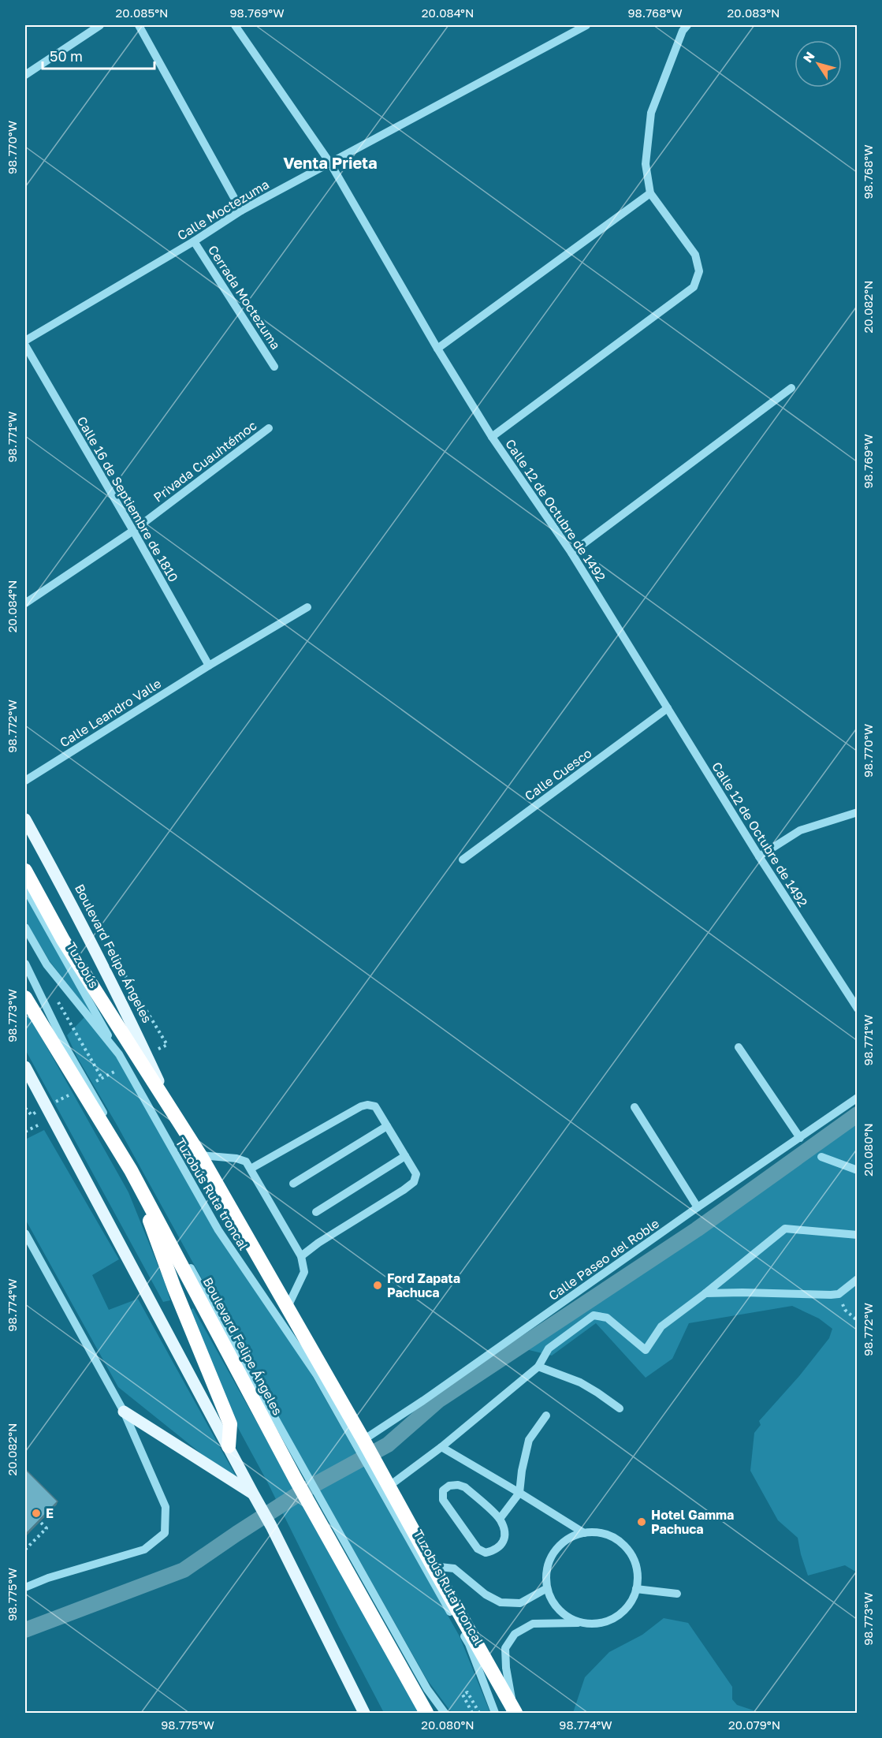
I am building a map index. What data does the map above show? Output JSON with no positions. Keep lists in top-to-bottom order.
{
  "streets": {
    "highway": ["Boulevard Felipe Ángeles"],
    "street": [
      "Calle Moctezuma",
      "Cerrada Moctezuma",
      "Privada Cuauhtémoc",
      "Calle 16 de Septiembre de 1810",
      "Calle 12 de Octubre de 1492",
      "Calle Leandro Valle",
      "Calle Cuesco",
      "Tuzobús",
      "Tuzobús Ruta troncal",
      "Calle Paseo del Roble",
      "Tuzobús Ruta Troncal"
    ]
  },
  "crossings": [
    ["Calle Moctezuma", "Cerrada Moctezuma"],
    ["Calle Moctezuma", "Calle 12 de Octubre de 1492"],
    ["Privada Cuauhtémoc", "Calle 16 de Septiembre de 1810"],
    ["Calle 16 de Septiembre de 1810", "Calle Leandro Valle"],
    ["Calle 12 de Octubre de 1492", "Calle Cuesco"],
    ["Boulevard Felipe Ángeles", "Tuzobús Ruta troncal"],
    ["Boulevard Felipe Ángeles", "Calle Paseo del Roble"],
    ["Boulevard Felipe Ángeles", "Tuzobús Ruta Troncal"],
    ["Tuzobús", "Tuzobús Ruta troncal"],
    ["Tuzobús Ruta troncal", "Calle Paseo del Roble"]
  ],
  "districts": ["Venta Prieta"],
  "places": ["Ford Zapata Pachuca", "E", "Hotel Gamma Pachuca"],
  "scale_bar": "50 m",
  "north": "top left",
  "coordinates": [
    "20.085°N",
    "98.769°W",
    "20.084°N",
    "98.768°W",
    "20.083°N",
    "98.770°W",
    "20.082°N",
    "98.771°W",
    "98.772°W",
    "98.773°W",
    "20.080°N",
    "98.774°W",
    "98.775°W",
    "20.079°N"
  ]
}
